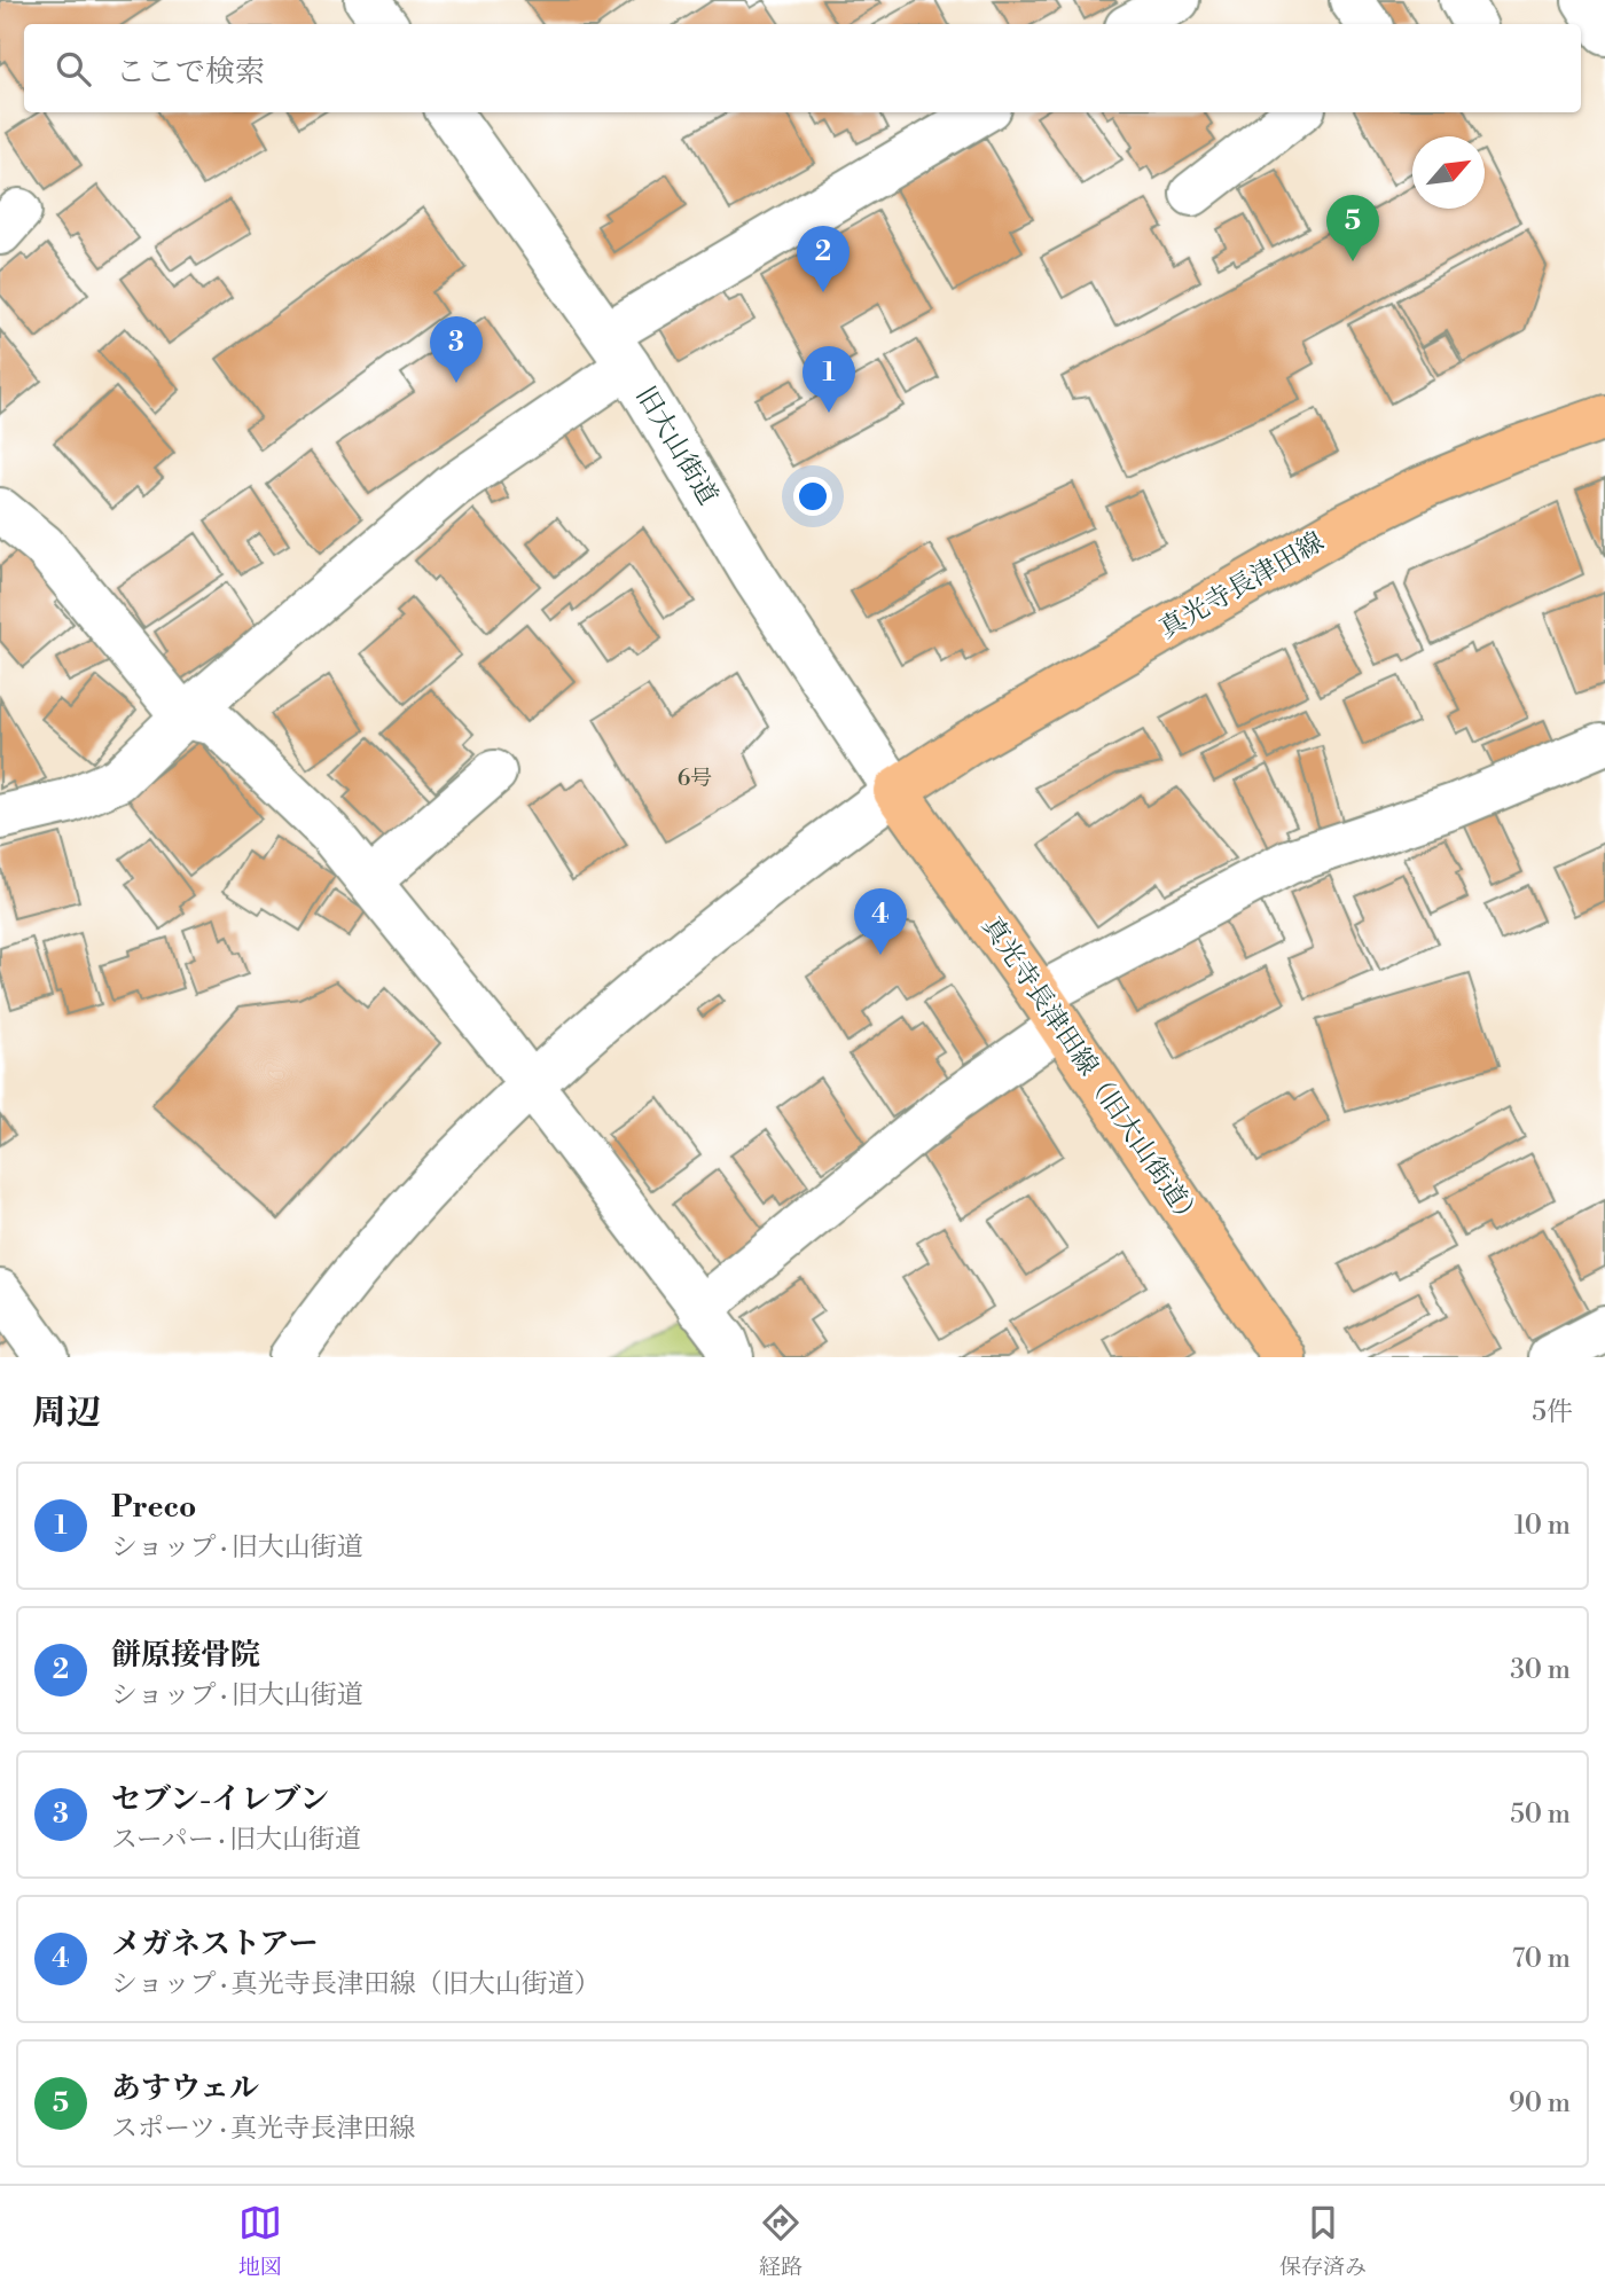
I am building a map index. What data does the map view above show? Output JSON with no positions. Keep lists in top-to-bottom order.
{
  "streets": {
    "main road": ["真光寺長津田線", "真光寺長津田線（旧大山街道）"],
    "street": ["旧大山街道"]
  },
  "crossings": [
    ["旧大山街道", "真光寺長津田線"],
    ["旧大山街道", "真光寺長津田線（旧大山街道）"],
    ["真光寺長津田線", "真光寺長津田線（旧大山街道）"]
  ],
  "house_numbers": ["6号"],
  "north": "top right",
  "page": {
    "search": "ここで検索",
    "pins": [
      "5",
      "2",
      "3",
      "1",
      "4"
    ],
    "heading": ["周辺", "5件"],
    "list": [
      {
        "mark": "1",
        "name": "Preco",
        "note": "ショップ · 旧大山街道",
        "value": "10 m"
      },
      {
        "mark": "2",
        "name": "餅原接骨院",
        "note": "ショップ · 旧大山街道",
        "value": "30 m"
      },
      {
        "mark": "3",
        "name": "セブン-イレブン",
        "note": "スーパー · 旧大山街道",
        "value": "50 m"
      },
      {
        "mark": "4",
        "name": "メガネストアー",
        "note": "ショップ · 真光寺長津田線（旧大山街道）",
        "value": "70 m"
      },
      {
        "mark": "5",
        "name": "あすウェル",
        "note": "スポーツ · 真光寺長津田線",
        "value": "90 m"
      }
    ],
    "nav": ["地図", "経路", "保存済み"]
  }
}
